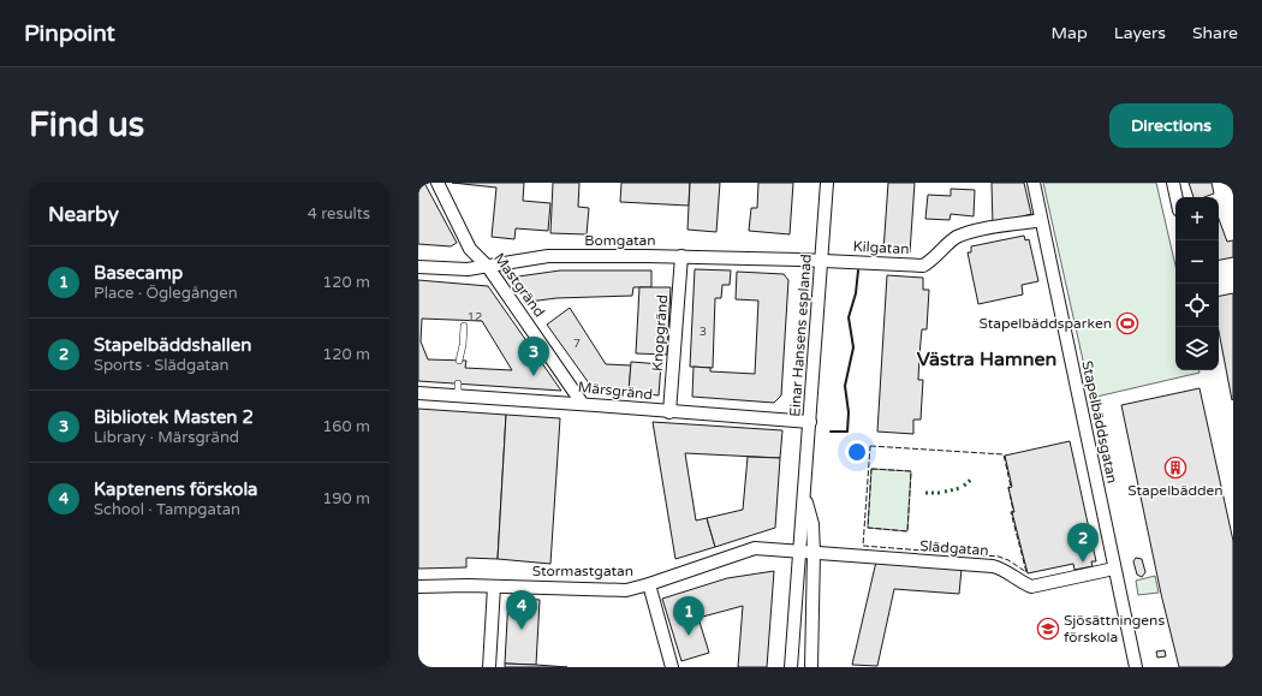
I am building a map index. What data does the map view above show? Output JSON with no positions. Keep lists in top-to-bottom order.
{
  "streets": {
    "street": [
      "Bomgatan",
      "Kilgatan",
      "Mastgränd",
      "Knopgränd",
      "Einar Hansens esplanad",
      "Märsgränd",
      "Stapelbäddsgatan",
      "Slädgatan",
      "Stormastgatan"
    ]
  },
  "crossings": [
    ["Bomgatan", "Kilgatan"],
    ["Bomgatan", "Mastgränd"],
    ["Bomgatan", "Knopgränd"],
    ["Bomgatan", "Einar Hansens esplanad"],
    ["Kilgatan", "Einar Hansens esplanad"],
    ["Kilgatan", "Stapelbäddsgatan"],
    ["Mastgränd", "Märsgränd"],
    ["Knopgränd", "Märsgränd"],
    ["Einar Hansens esplanad", "Märsgränd"],
    ["Einar Hansens esplanad", "Slädgatan"],
    ["Einar Hansens esplanad", "Stormastgatan"],
    ["Stapelbäddsgatan", "Slädgatan"]
  ],
  "districts": ["Västra Hamnen"],
  "places": {
    "sports": ["Stapelbäddsparken"],
    "building": ["Stapelbädden"],
    "school or university": ["Sjösättningens förskola"]
  },
  "house_numbers": ["12", "3", "7"],
  "page": {
    "header": "Pinpoint",
    "nav": ["Map", "Layers", "Share"],
    "buttons": "Directions",
    "title": "Find us",
    "heading": ["Nearby", "4 results"],
    "map_buttons": ["+", "−"],
    "list": [
      {
        "mark": "1",
        "name": "Basecamp",
        "note": "Place · Öglegången",
        "value": "120 m"
      },
      {
        "mark": "2",
        "name": "Stapelbäddshallen",
        "note": "Sports · Slädgatan",
        "value": "120 m"
      },
      {
        "mark": "3",
        "name": "Bibliotek Masten 2",
        "note": "Library · Märsgränd",
        "value": "160 m"
      },
      {
        "mark": "4",
        "name": "Kaptenens förskola",
        "note": "School · Tampgatan",
        "value": "190 m"
      }
    ],
    "pins": [
      "3",
      "2",
      "4",
      "1"
    ]
  }
}
